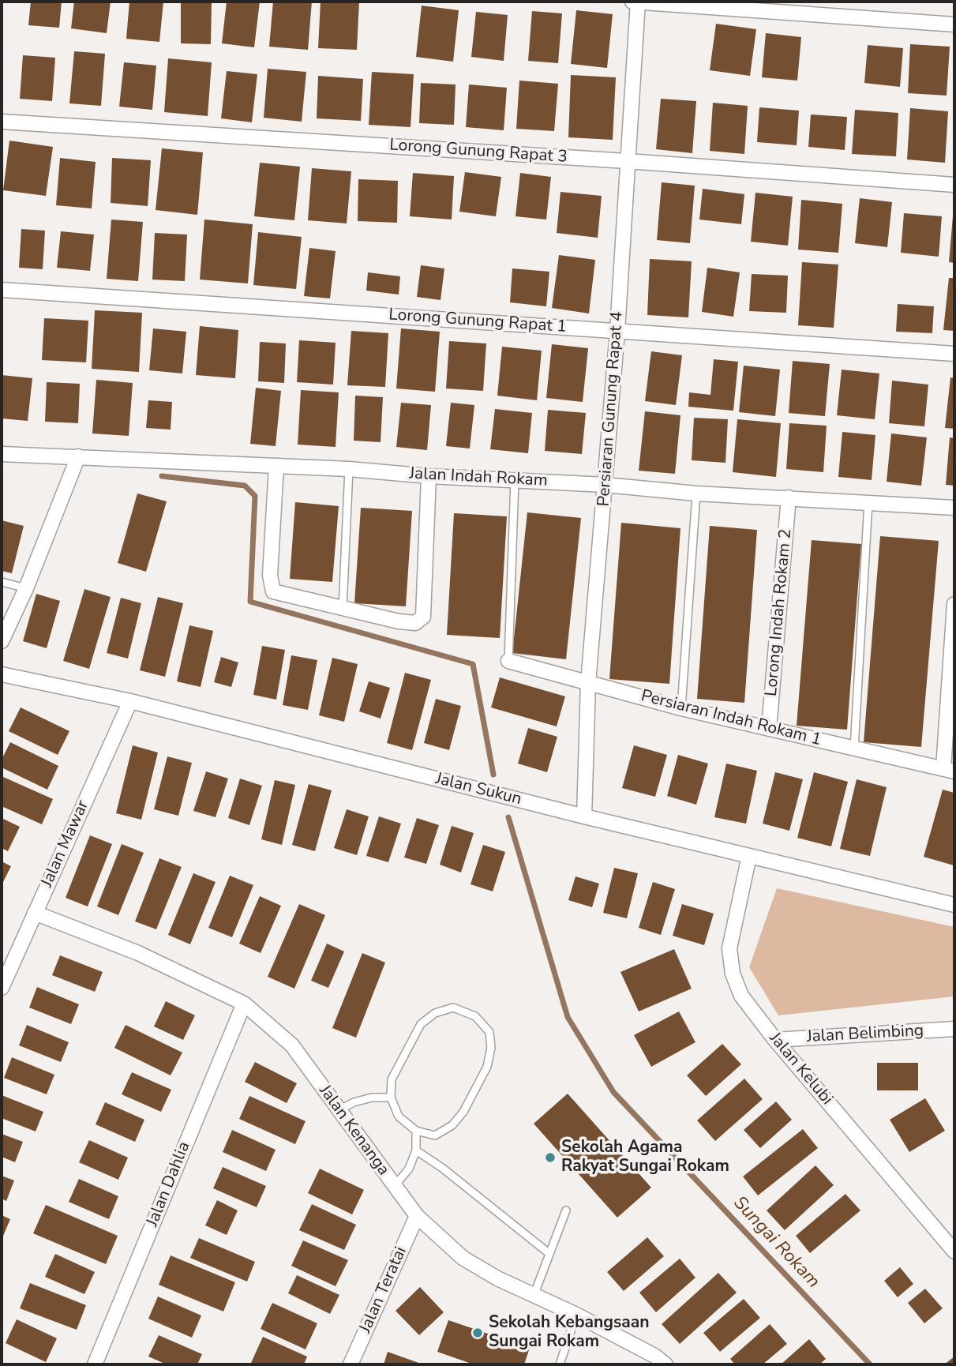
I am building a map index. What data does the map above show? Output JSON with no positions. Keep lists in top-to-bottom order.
{
  "streets": {
    "street": [
      "Lorong Gunung Rapat 3",
      "Lorong Gunung Rapat 1",
      "Persiaran Gunung Rapat 4",
      "Jalan Indah Rokam",
      "Lorong Indah Rokam 2",
      "Persiaran Indah Rokam 1",
      "Jalan Sukun",
      "Jalan Mawar",
      "Jalan Belimbing",
      "Jalan Kelubi",
      "Jalan Kenanga",
      "Jalan Dahlia",
      "Jalan Teratai"
    ]
  },
  "crossings": [
    ["Lorong Gunung Rapat 3", "Persiaran Gunung Rapat 4"],
    ["Lorong Gunung Rapat 1", "Persiaran Gunung Rapat 4"],
    ["Persiaran Gunung Rapat 4", "Jalan Indah Rokam"],
    ["Persiaran Gunung Rapat 4", "Persiaran Indah Rokam 1"],
    ["Persiaran Gunung Rapat 4", "Jalan Sukun"],
    ["Jalan Indah Rokam", "Lorong Indah Rokam 2"],
    ["Lorong Indah Rokam 2", "Persiaran Indah Rokam 1"],
    ["Jalan Sukun", "Jalan Mawar"],
    ["Jalan Sukun", "Jalan Kelubi"],
    ["Jalan Mawar", "Jalan Kenanga"],
    ["Jalan Belimbing", "Jalan Kelubi"],
    ["Jalan Kenanga", "Jalan Dahlia"],
    ["Jalan Kenanga", "Jalan Teratai"]
  ],
  "water": ["Sungai Rokam"],
  "places": ["Sekolah Agama Rakyat Sungai Rokam", "Sekolah Kebangsaan Sungai Rokam"]
}
